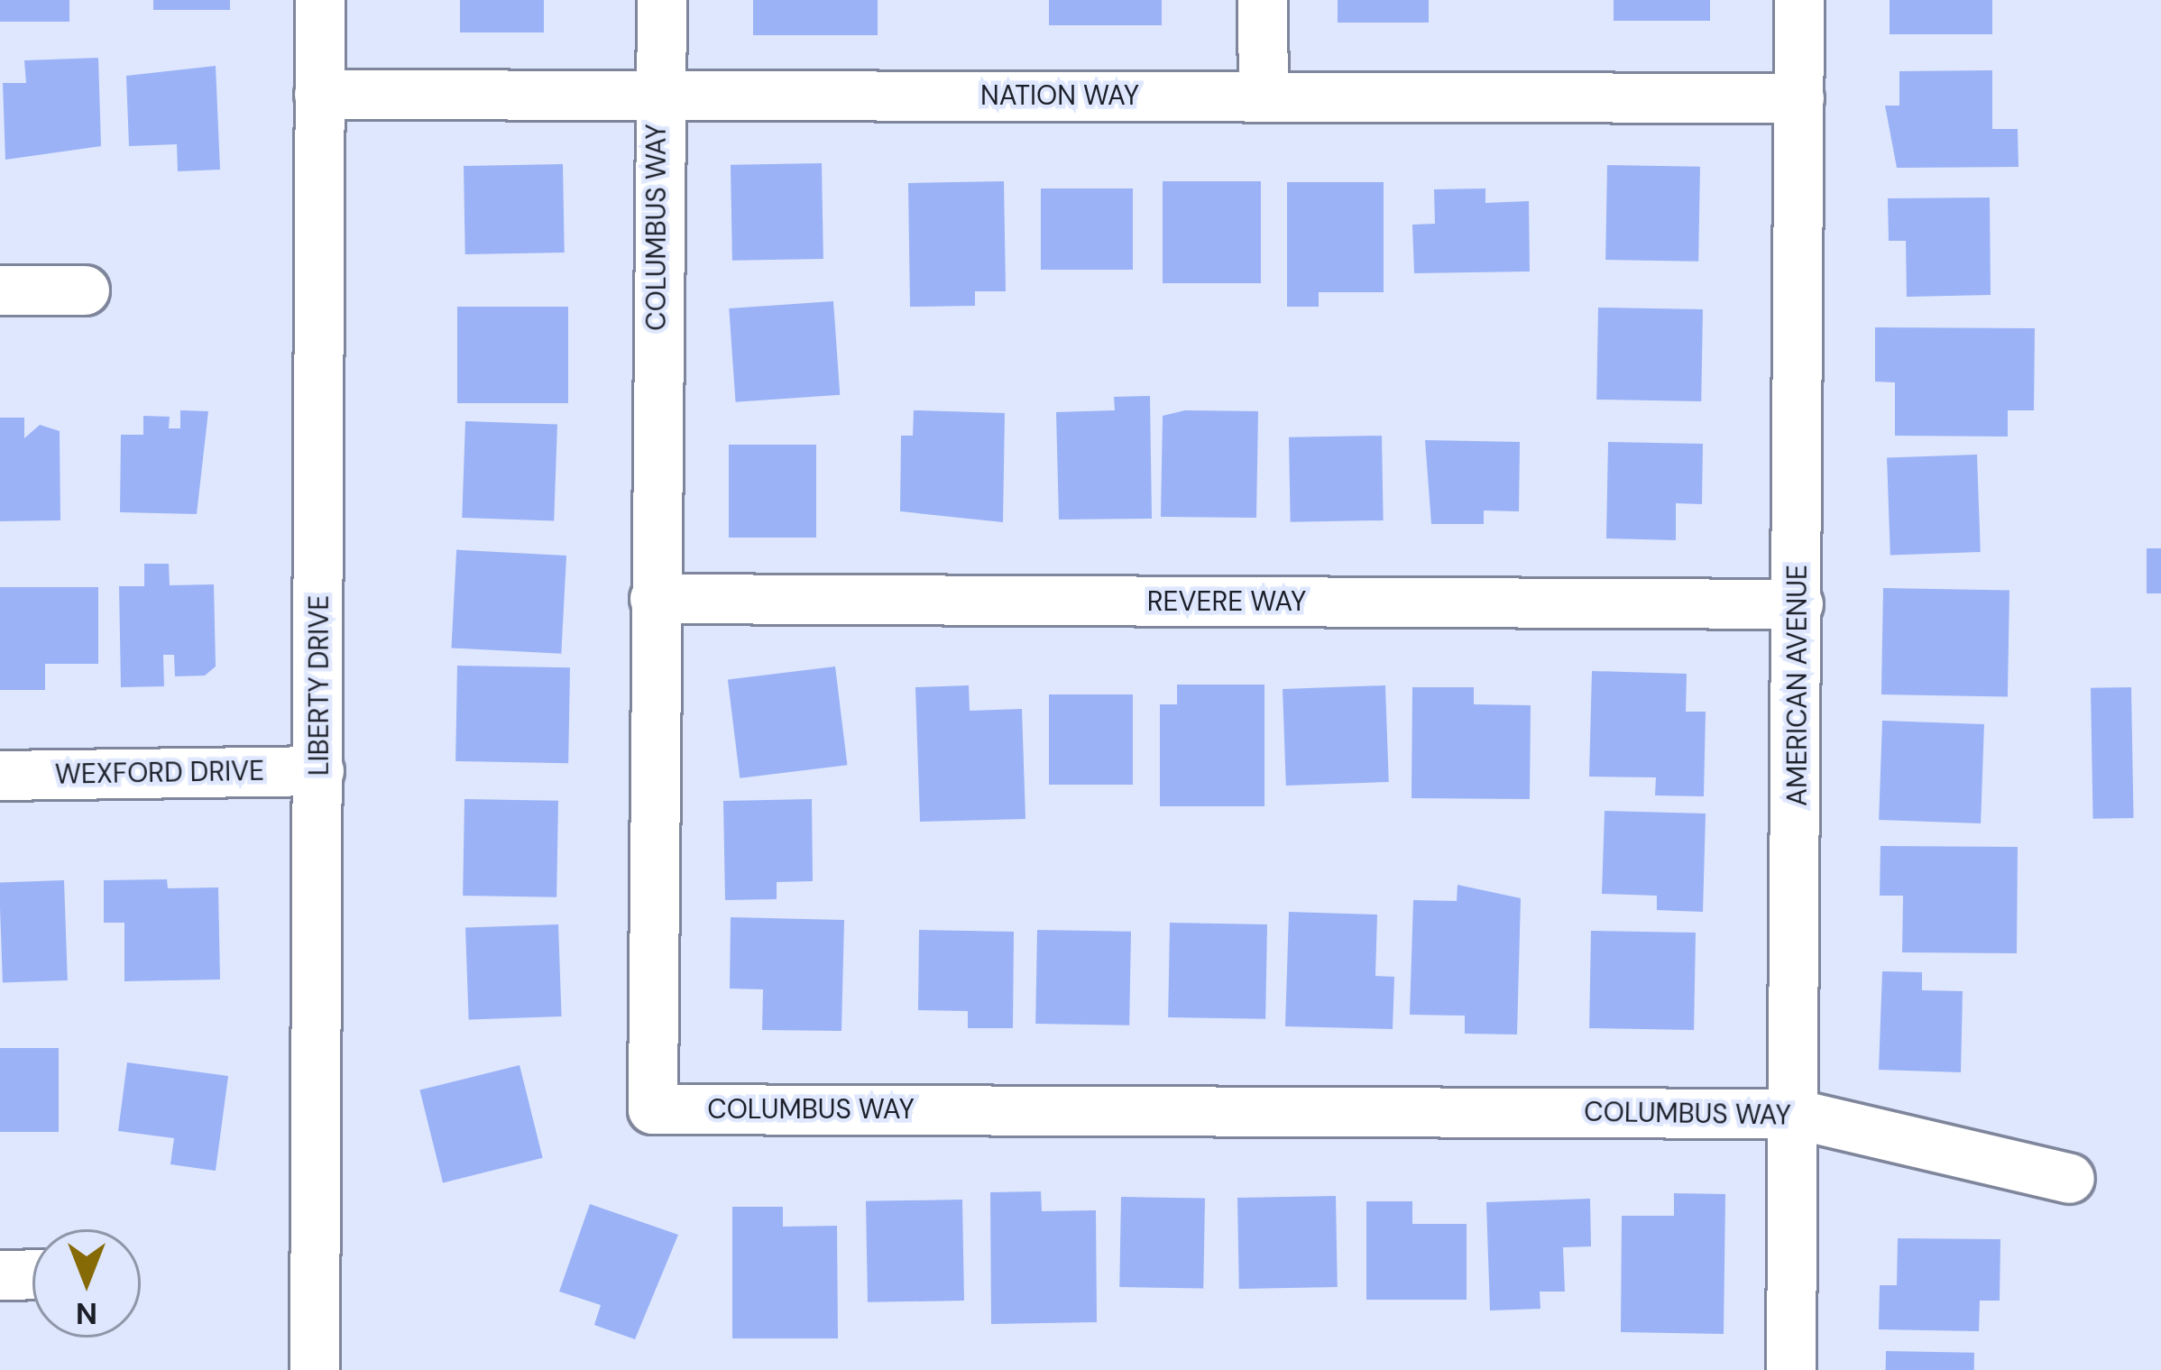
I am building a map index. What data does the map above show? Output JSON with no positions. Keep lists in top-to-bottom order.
{
  "streets": {
    "street": [
      "NATION WAY",
      "COLUMBUS WAY",
      "REVERE WAY",
      "LIBERTY DRIVE",
      "AMERICAN AVENUE",
      "WEXFORD DRIVE"
    ]
  },
  "crossings": [
    ["NATION WAY", "COLUMBUS WAY"],
    ["NATION WAY", "LIBERTY DRIVE"],
    ["NATION WAY", "AMERICAN AVENUE"],
    ["COLUMBUS WAY", "REVERE WAY"],
    ["COLUMBUS WAY", "AMERICAN AVENUE"],
    ["REVERE WAY", "AMERICAN AVENUE"],
    ["LIBERTY DRIVE", "WEXFORD DRIVE"]
  ],
  "north": "bottom"
}
